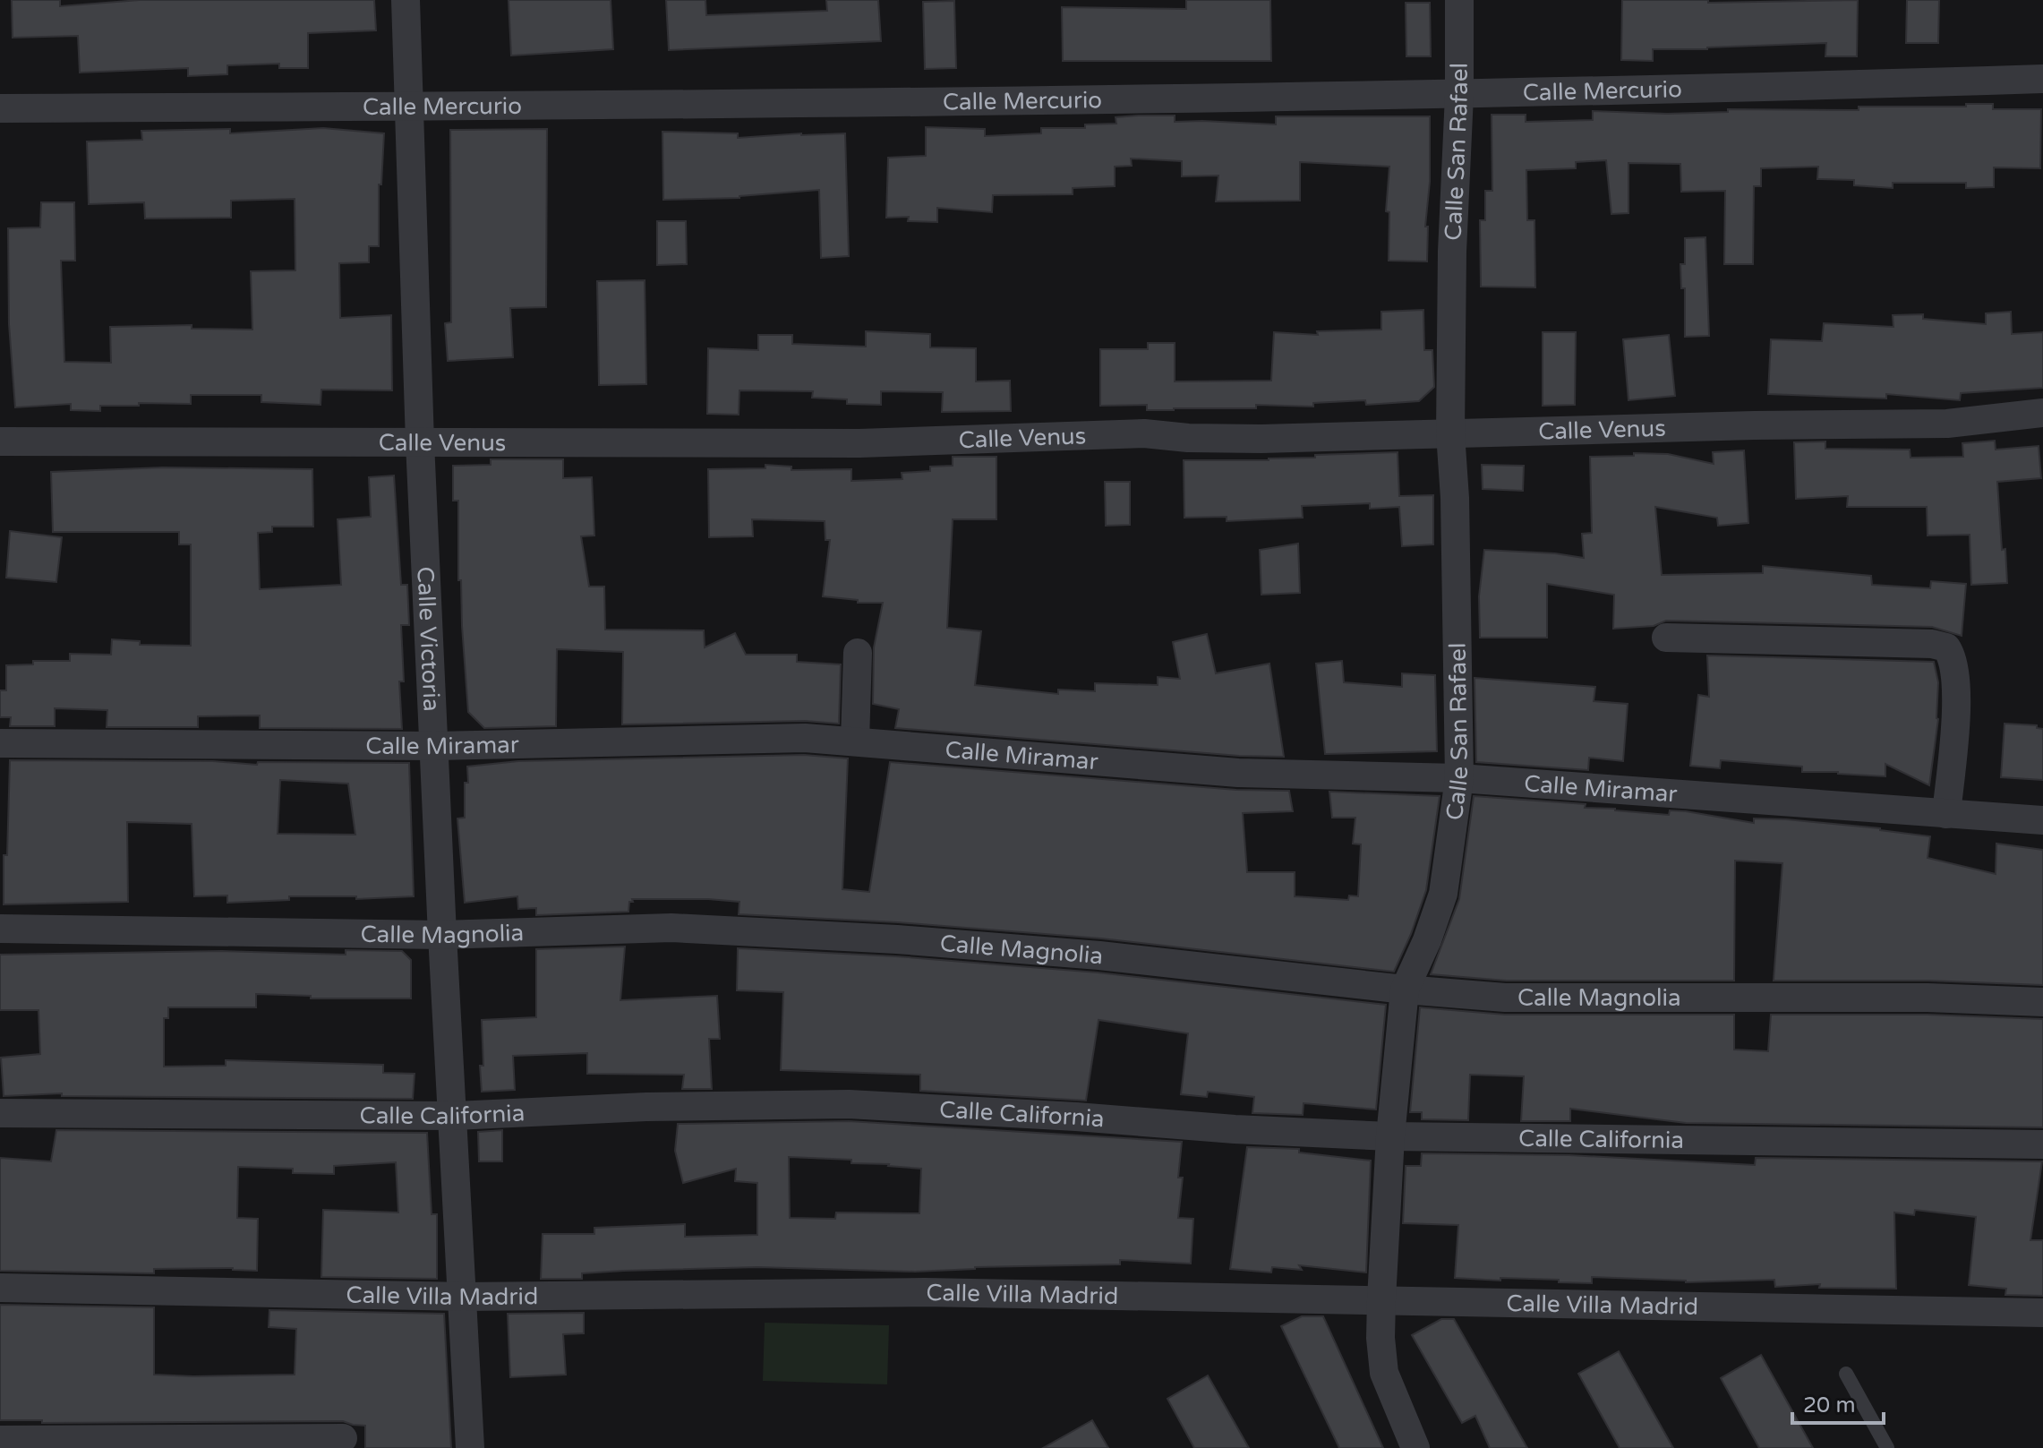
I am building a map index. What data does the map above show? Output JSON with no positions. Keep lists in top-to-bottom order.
{
  "streets": {
    "street": [
      "Calle Mercurio",
      "Calle San Rafael",
      "Calle Venus",
      "Calle Victoria",
      "Calle Miramar",
      "Calle Magnolia",
      "Calle California",
      "Calle Villa Madrid"
    ]
  },
  "crossings": [
    ["Calle Mercurio", "Calle San Rafael"],
    ["Calle Mercurio", "Calle Victoria"],
    ["Calle San Rafael", "Calle Venus"],
    ["Calle San Rafael", "Calle Miramar"],
    ["Calle San Rafael", "Calle Magnolia"],
    ["Calle San Rafael", "Calle California"],
    ["Calle San Rafael", "Calle Villa Madrid"],
    ["Calle Venus", "Calle Victoria"],
    ["Calle Victoria", "Calle Miramar"],
    ["Calle Victoria", "Calle Magnolia"],
    ["Calle Victoria", "Calle California"],
    ["Calle Victoria", "Calle Villa Madrid"]
  ],
  "scale_bar": "20 m"
}
